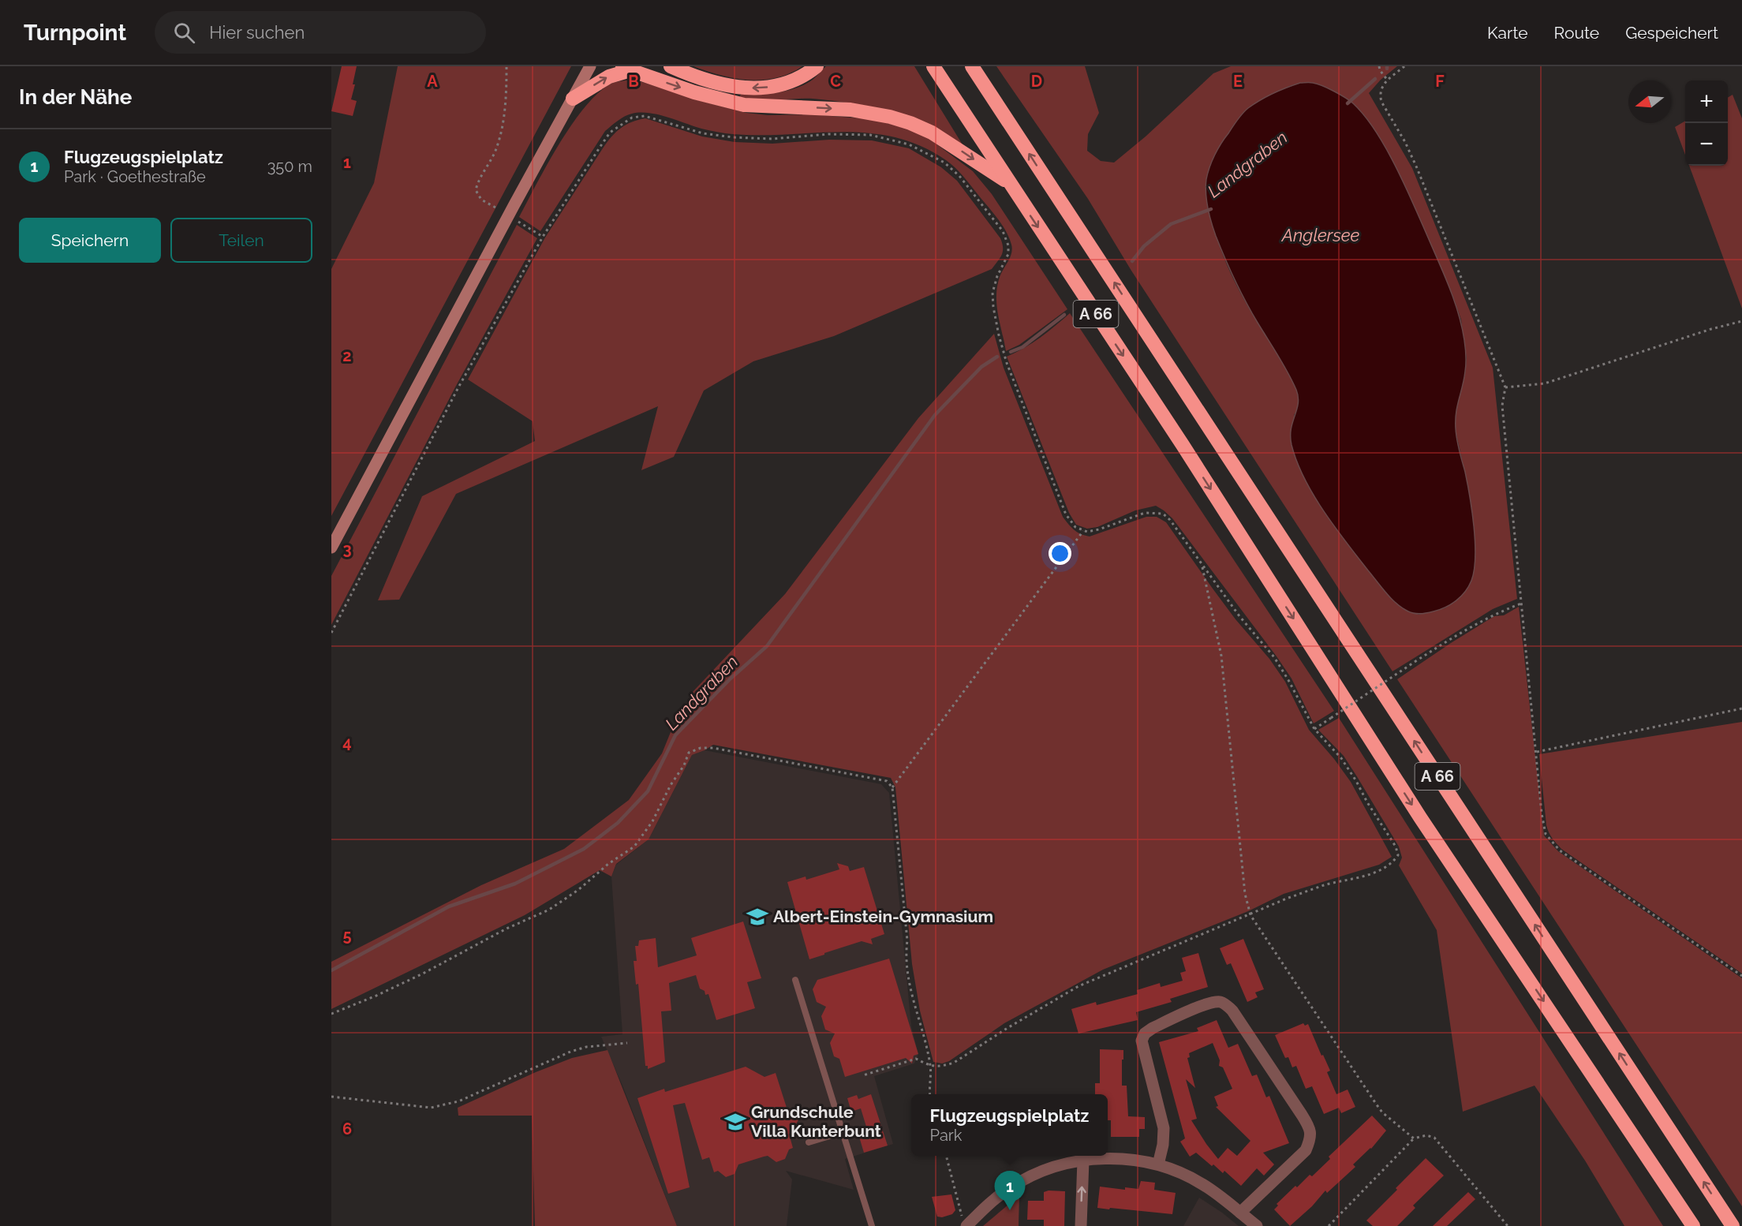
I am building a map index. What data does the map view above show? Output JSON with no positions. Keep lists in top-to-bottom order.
{
  "streets": {
    "highway": ["A 66"]
  },
  "water": ["Landgraben", "Anglersee"],
  "places": {
    "school or university": ["Albert-Einstein-Gymnasium", "Grundschule Villa Kunterbunt"]
  },
  "north": "left",
  "page": {
    "header": "Turnpoint",
    "search": "Hier suchen",
    "nav": ["Karte", "Route", "Gespeichert"],
    "heading": "In der Nähe",
    "map_buttons": ["+", "−"],
    "list": [
      {
        "mark": "1",
        "name": "Flugzeugspielplatz",
        "note": "Park · Goethestraße",
        "value": "350 m"
      }
    ],
    "buttons": ["Speichern", "Teilen"],
    "popup": ["Flugzeugspielplatz", "Park"],
    "pins": "1"
  },
  "grid": {
    "columns": [
      "A",
      "B",
      "C",
      "D",
      "E",
      "F"
    ],
    "rows": [
      "1",
      "2",
      "3",
      "4",
      "5",
      "6"
    ]
  }
}
